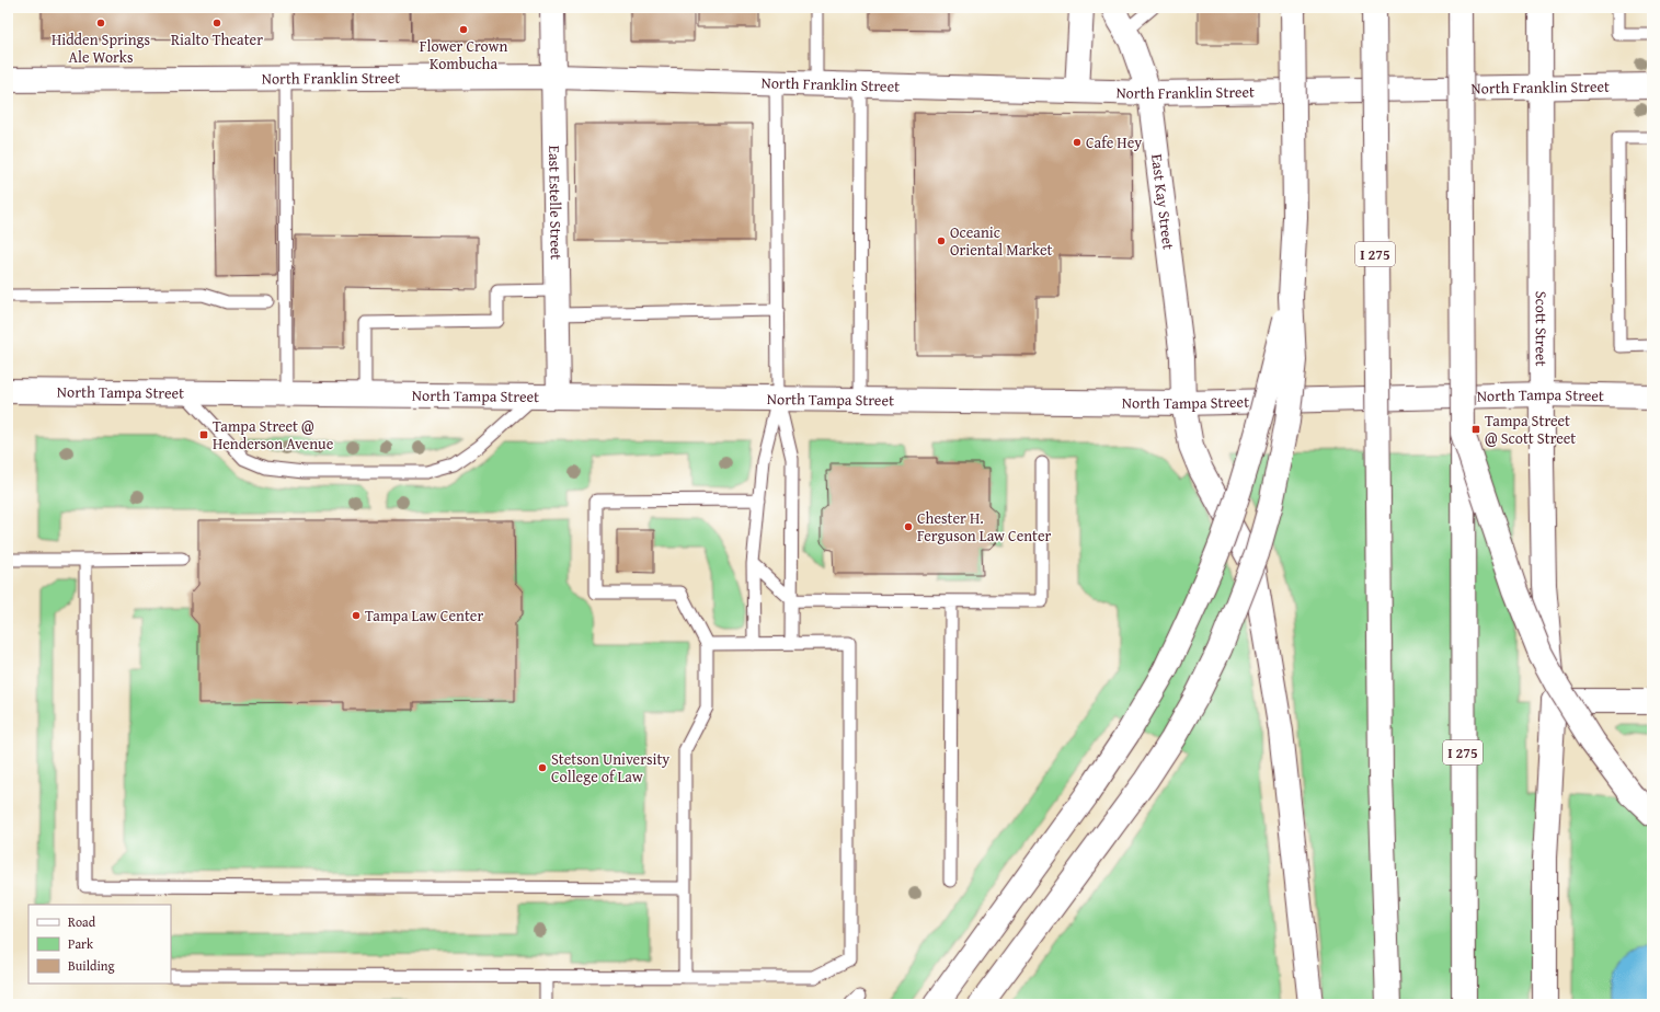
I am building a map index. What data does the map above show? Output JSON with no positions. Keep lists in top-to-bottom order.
{
  "streets": {
    "main road": [
      "North Franklin Street",
      "East Estelle Street",
      "East Kay Street",
      "I 275",
      "Scott Street",
      "North Tampa Street"
    ]
  },
  "crossings": [
    ["North Franklin Street", "East Estelle Street"],
    ["North Franklin Street", "East Kay Street"],
    ["North Franklin Street", "Scott Street"],
    ["East Estelle Street", "North Tampa Street"],
    ["East Kay Street", "North Tampa Street"],
    ["Scott Street", "North Tampa Street"]
  ],
  "places": {
    "other": [
      "Hidden Springs Ale Works",
      "Rialto Theater",
      "Flower Crown Kombucha",
      "Cafe Hey",
      "Oceanic Oriental Market",
      "Chester H. Ferguson Law Center",
      "Tampa Law Center",
      "Stetson University College of Law"
    ],
    "transit": ["Tampa Street @ Scott Street", "Tampa Street @ Henderson Avenue"]
  },
  "legend": ["Road", "Park", "Building"]
}
